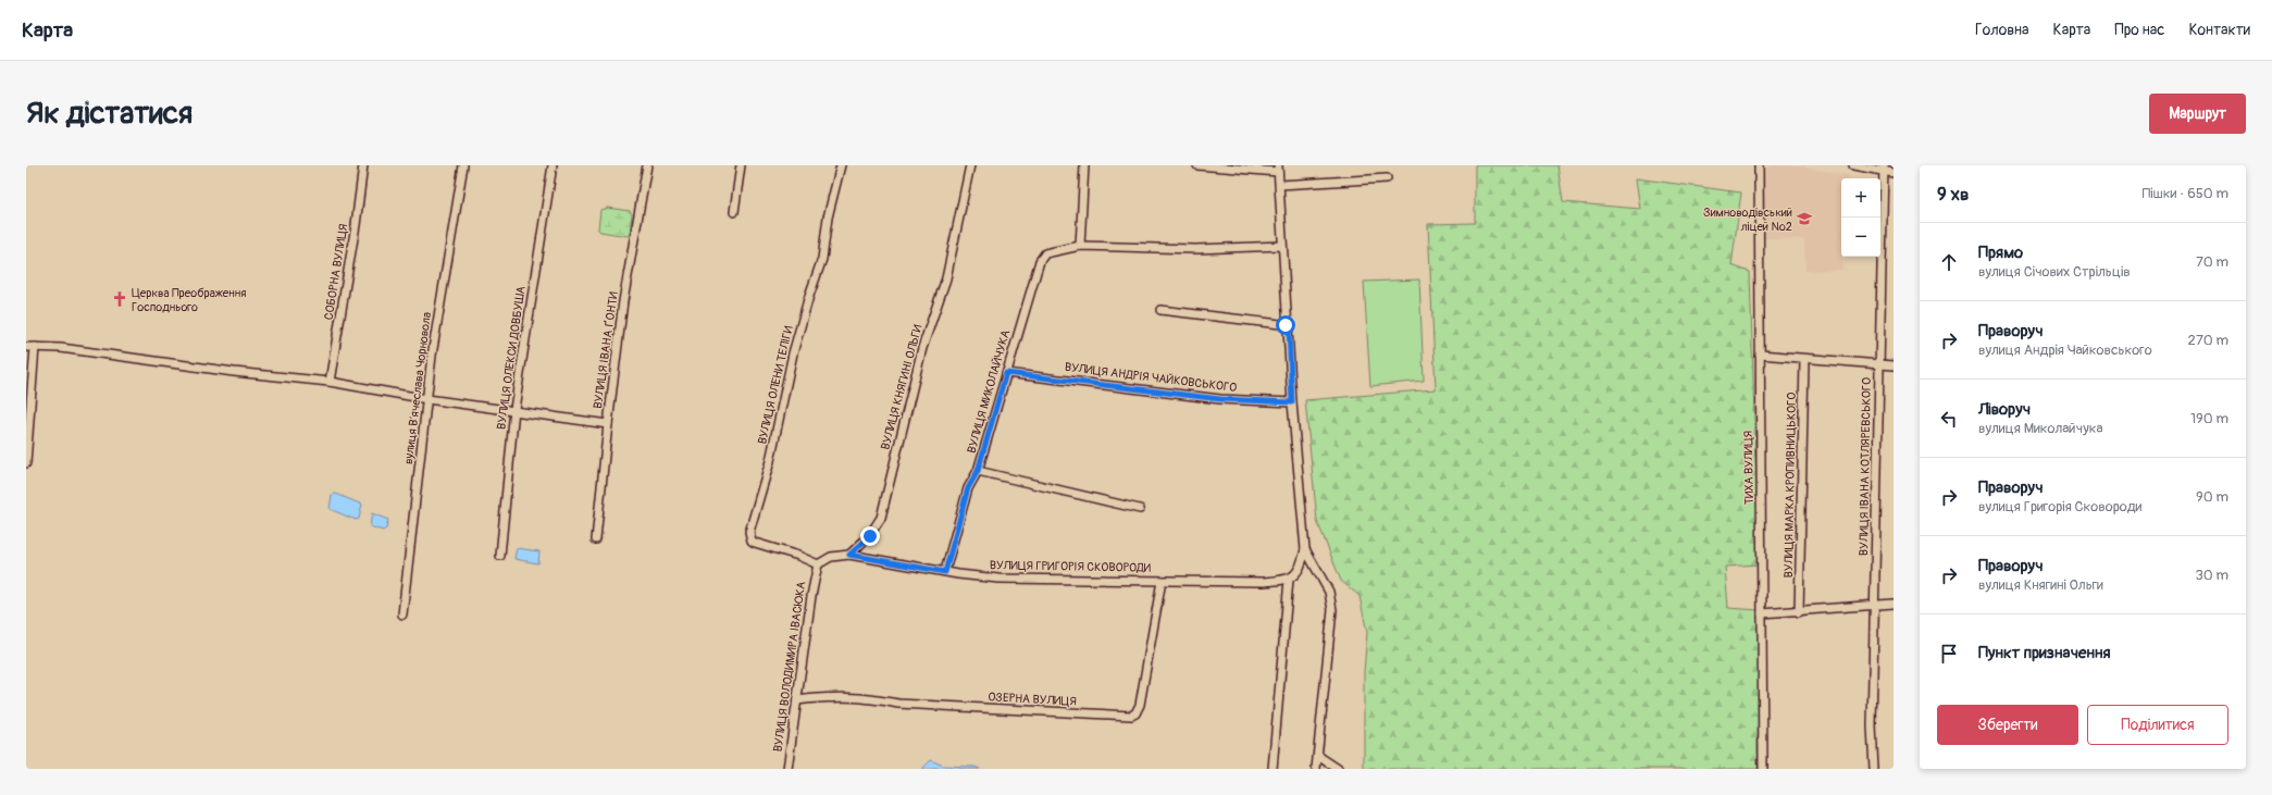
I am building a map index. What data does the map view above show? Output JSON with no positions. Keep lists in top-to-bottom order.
{
  "streets": {
    "street": [
      "СОБОРНА ВУЛИЦЯ",
      "ВУЛИЦЯ ІВАНА ҐОНТИ",
      "ВУЛИЦЯ ОЛЕКСИ ДОВБУША",
      "ВУЛИЦЯ АНДРІЯ ЧАЙКОВСЬКОГО",
      "ВУЛИЦЯ ОЛЕНИ ТЕЛІГИ",
      "ВУЛИЦЯ КНЯГИНІ ОЛЬГИ",
      "вулиця Вʼячеслава Чорновола",
      "ВУЛИЦЯ МИКОЛАЙЧУКА",
      "ВУЛИЦЯ ІВАНА КОТЛЯРЕВСЬКОГО",
      "ТИХА ВУЛИЦЯ",
      "ВУЛИЦЯ МАРКА КРОПИВНИЦЬКОГО",
      "ВУЛИЦЯ ГРИГОРІЯ СКОВОРОДИ",
      "ВУЛИЦЯ ВОЛОДИМИРА ІВАСЮКА",
      "ОЗЕРНА ВУЛИЦЯ"
    ]
  },
  "crossings": [
    ["ВУЛИЦЯ АНДРІЯ ЧАЙКОВСЬКОГО", "ВУЛИЦЯ МИКОЛАЙЧУКА"],
    ["ВУЛИЦЯ ОЛЕНИ ТЕЛІГИ", "ВУЛИЦЯ ГРИГОРІЯ СКОВОРОДИ"],
    ["ВУЛИЦЯ ОЛЕНИ ТЕЛІГИ", "ВУЛИЦЯ ВОЛОДИМИРА ІВАСЮКА"],
    ["ВУЛИЦЯ КНЯГИНІ ОЛЬГИ", "ВУЛИЦЯ ГРИГОРІЯ СКОВОРОДИ"],
    ["ВУЛИЦЯ МИКОЛАЙЧУКА", "ВУЛИЦЯ ГРИГОРІЯ СКОВОРОДИ"],
    ["ВУЛИЦЯ ГРИГОРІЯ СКОВОРОДИ", "ВУЛИЦЯ ВОЛОДИМИРА ІВАСЮКА"],
    ["ВУЛИЦЯ ГРИГОРІЯ СКОВОРОДИ", "ОЗЕРНА ВУЛИЦЯ"],
    ["ВУЛИЦЯ ВОЛОДИМИРА ІВАСЮКА", "ОЗЕРНА ВУЛИЦЯ"]
  ],
  "places": {
    "school or university": ["Зимноводівський ліцей №2"],
    "church": ["Церква Преображення Господнього"]
  },
  "page": {
    "header": "Карта",
    "nav": [
      "Головна",
      "Карта",
      "Про нас",
      "Контакти"
    ],
    "buttons": [
      "Маршрут",
      ["Зберегти", "Поділитися"]
    ],
    "title": "Як дістатися",
    "heading": ["9 хв", "Пішки · 650 m"],
    "map_buttons": ["+", "−"],
    "list": [
      ["Прямо", "вулиця Січових Стрільців", "70 m"],
      ["Праворуч", "вулиця Андрія Чайковського", "270 m"],
      ["Ліворуч", "вулиця Миколайчука", "190 m"],
      ["Праворуч", "вулиця Григорія Сковороди", "90 m"],
      ["Праворуч", "вулиця Княгині Ольги", "30 m"],
      "Пункт призначення"
    ]
  }
}
